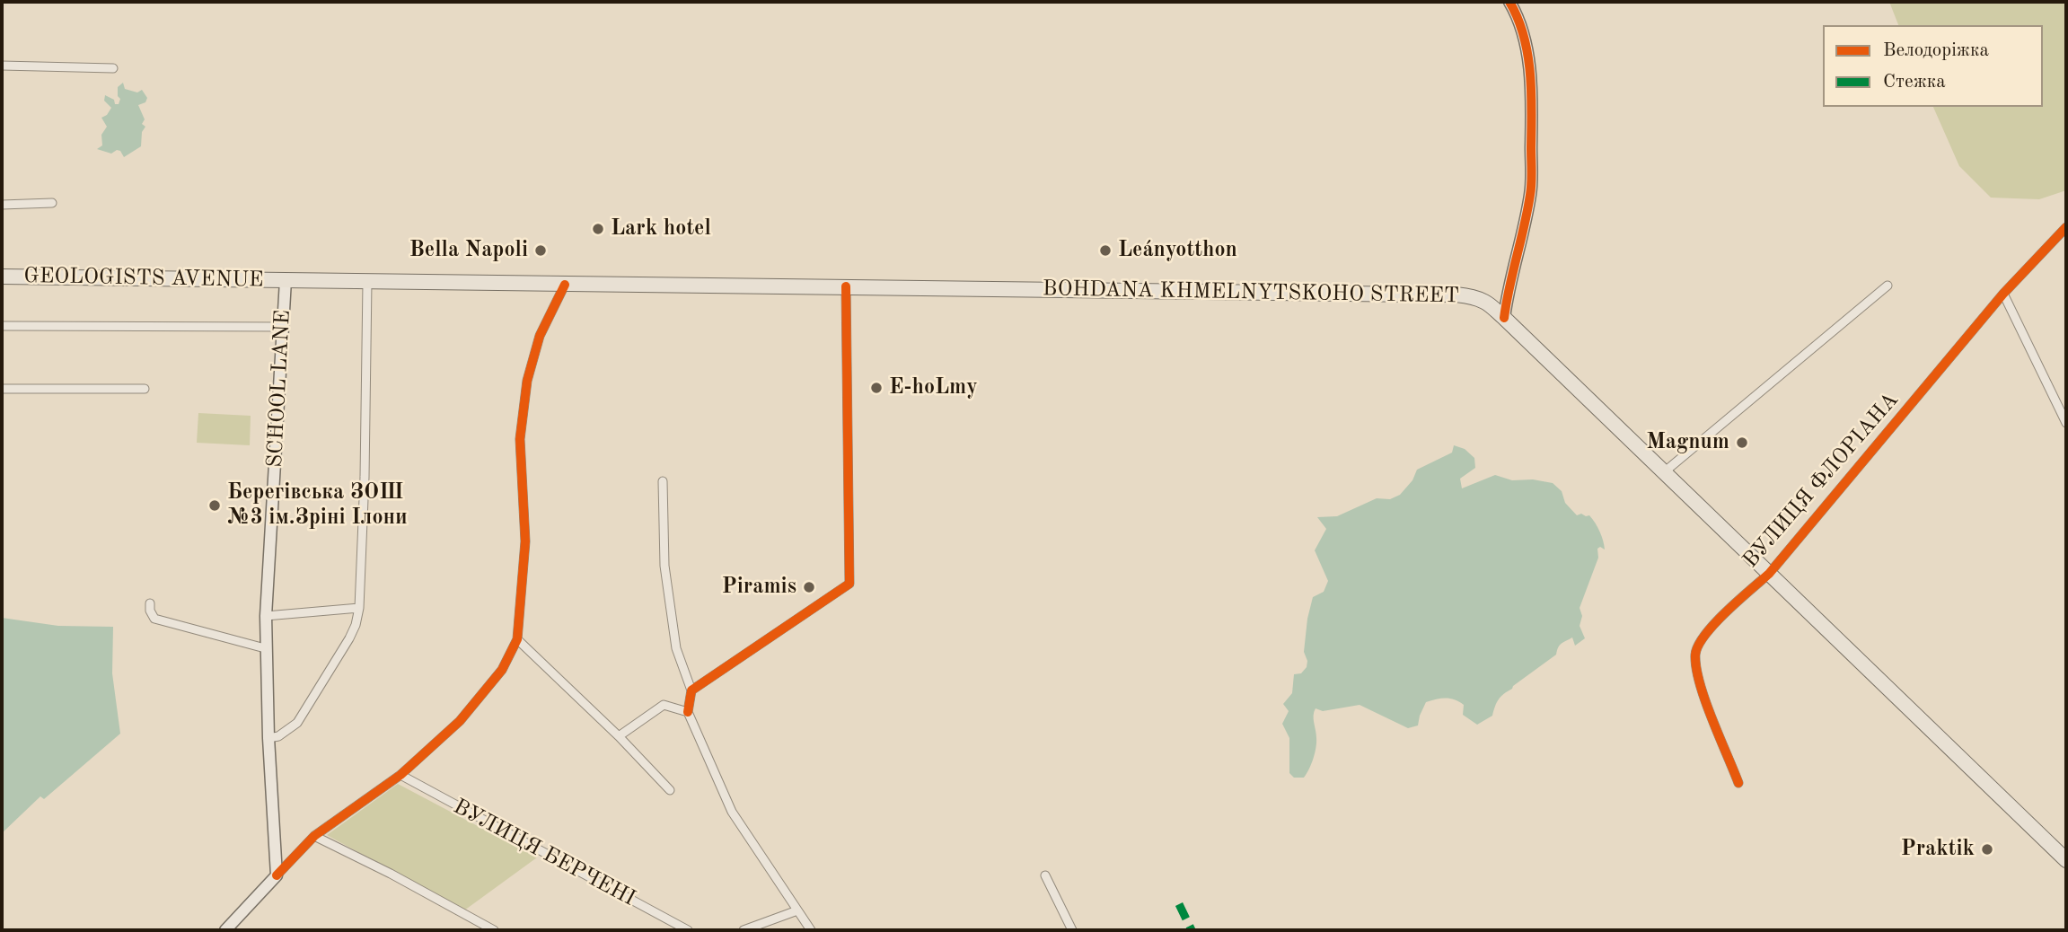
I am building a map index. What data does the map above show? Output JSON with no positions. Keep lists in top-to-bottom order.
{
  "streets": {
    "highway": ["GEOLOGISTS AVENUE", "BOHDANA KHMELNYTSKOHO STREET"],
    "main road": ["SCHOOL LANE"],
    "street": ["ВУЛИЦЯ ФЛОРІАНА", "ВУЛИЦЯ БЕРЧЕНІ"]
  },
  "crossings": [
    ["GEOLOGISTS AVENUE", "BOHDANA KHMELNYTSKOHO STREET"],
    ["GEOLOGISTS AVENUE", "SCHOOL LANE"],
    ["BOHDANA KHMELNYTSKOHO STREET", "SCHOOL LANE"],
    ["BOHDANA KHMELNYTSKOHO STREET", "ВУЛИЦЯ ФЛОРІАНА"]
  ],
  "places": [
    "Lark hotel",
    "Bella Napoli",
    "Leányotthon",
    "E-hoLmy",
    "Magnum",
    "Берегівська ЗОШ №3 ім.Зріні Ілони",
    "Piramis",
    "Praktik"
  ],
  "legend": ["Велодоріжка", "Стежка"]
}
